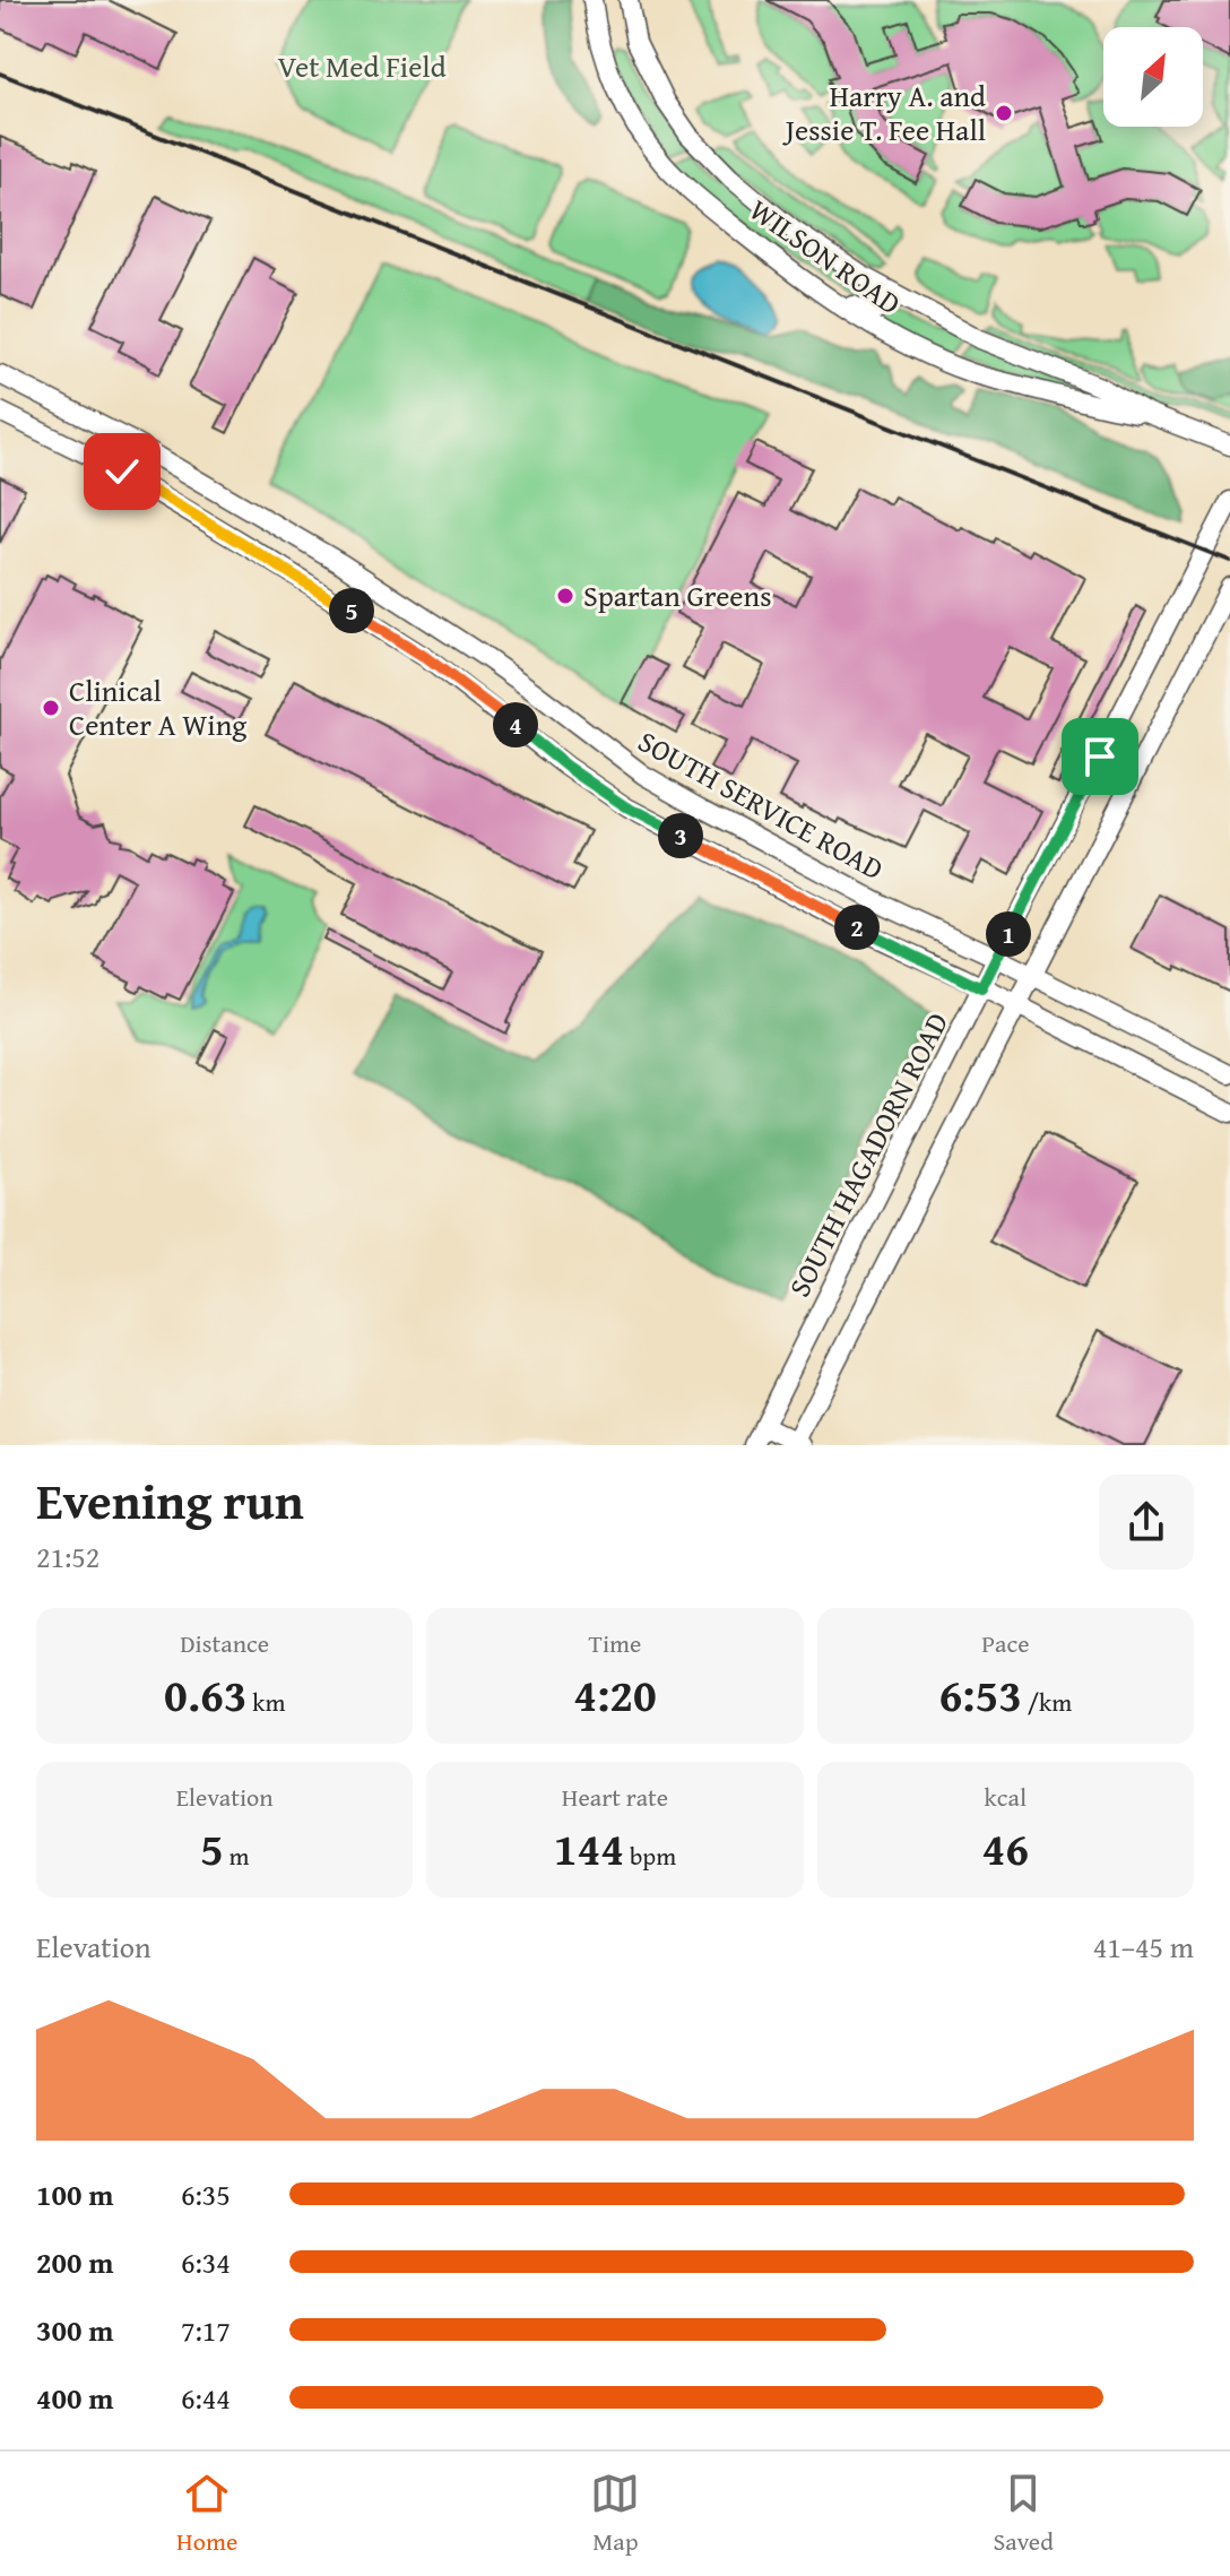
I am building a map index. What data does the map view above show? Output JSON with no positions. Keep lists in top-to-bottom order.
{
  "streets": {
    "street": ["WILSON ROAD", "SOUTH SERVICE ROAD", "SOUTH HAGADORN ROAD"]
  },
  "crossings": [
    ["SOUTH SERVICE ROAD", "SOUTH HAGADORN ROAD"]
  ],
  "parks": ["Vet Med Field"],
  "places": ["Harry A. and Jessie T. Fee Hall", "Spartan Greens", "Clinical Center A Wing"],
  "north": "top right",
  "page": {
    "pins": [
      "5",
      "4",
      "3",
      "2",
      "1"
    ],
    "heading": ["Evening run", "21:52"],
    "stats": [
      ["Distance", "0.63 km"],
      ["Time", "4:20"],
      ["Pace", "6:53 /km"],
      ["Elevation", "5 m"],
      ["Heart rate", "144 bpm"],
      ["kcal", "46"]
    ],
    "chart": ["Elevation", "41–45 m"],
    "list": [
      {
        "name": "100 m",
        "note": "6:35"
      },
      {
        "name": "200 m",
        "note": "6:34"
      },
      {
        "name": "300 m",
        "note": "7:17"
      },
      {
        "name": "400 m",
        "note": "6:44"
      }
    ],
    "tabs": ["Home", "Map", "Saved"]
  }
}
